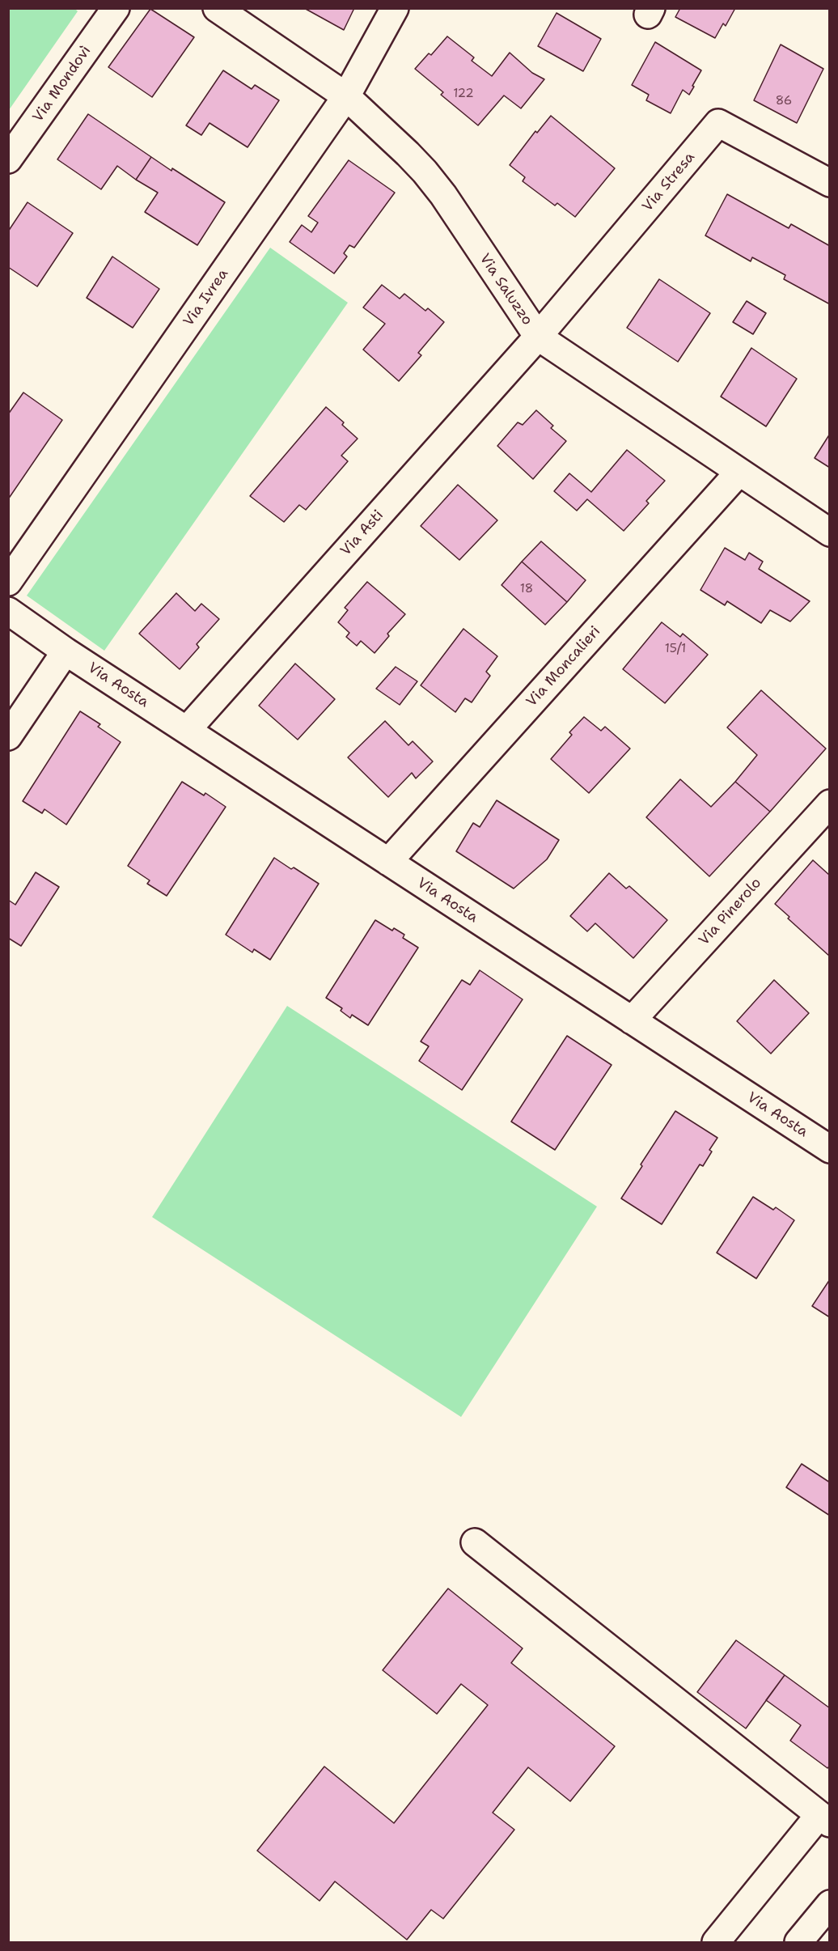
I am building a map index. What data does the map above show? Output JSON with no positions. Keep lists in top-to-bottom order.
{
  "streets": {
    "street": [
      "Via Mondovì",
      "Via Stresa",
      "Via Saluzzo",
      "Via Ivrea",
      "Via Asti",
      "Via Moncalieri",
      "Via Aosta",
      "Via Pinerolo"
    ]
  },
  "crossings": [
    ["Via Stresa", "Via Saluzzo"],
    ["Via Stresa", "Via Asti"],
    ["Via Saluzzo", "Via Ivrea"],
    ["Via Saluzzo", "Via Asti"],
    ["Via Saluzzo", "Via Moncalieri"],
    ["Via Asti", "Via Aosta"],
    ["Via Moncalieri", "Via Aosta"],
    ["Via Aosta", "Via Pinerolo"]
  ],
  "house_numbers": [
    "122",
    "86",
    "18",
    "15/1"
  ]
}
